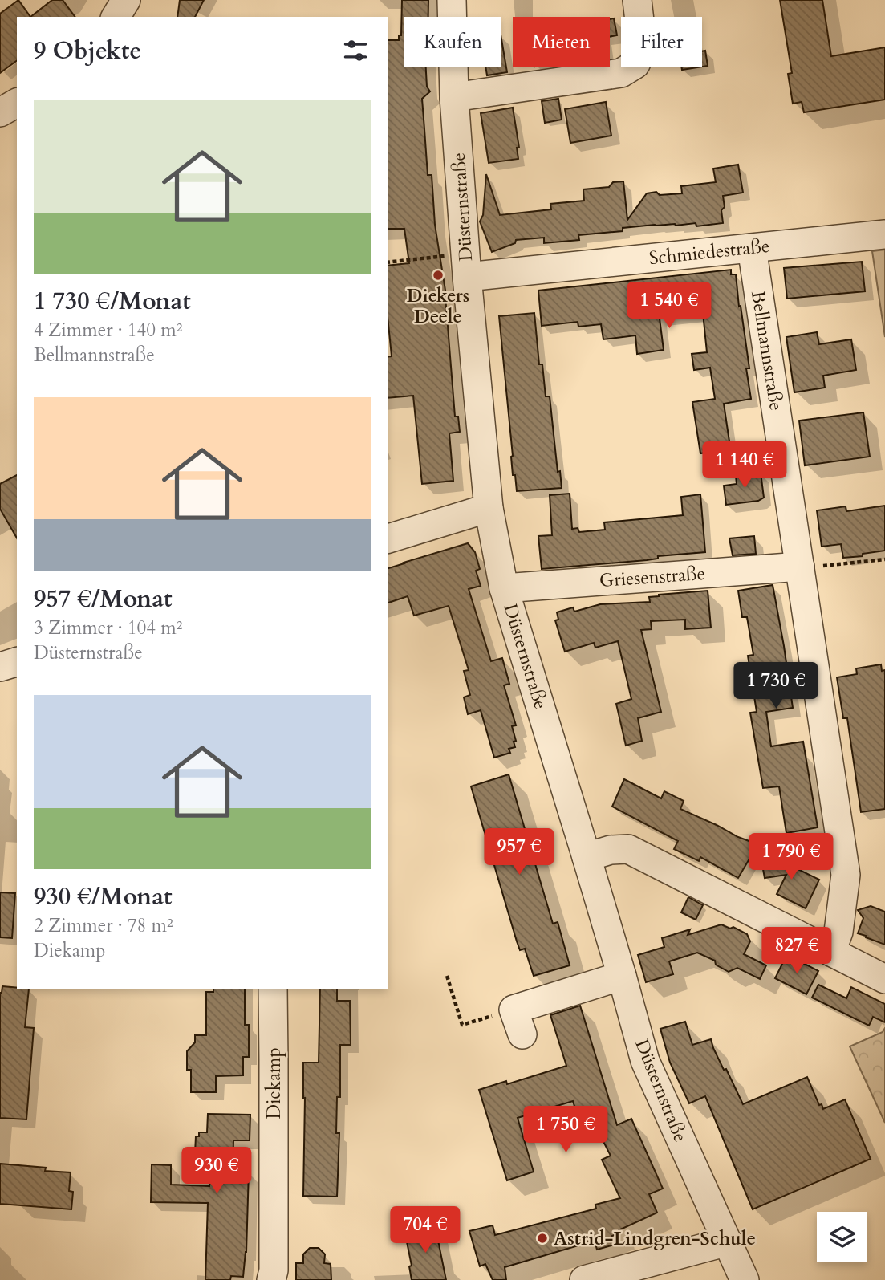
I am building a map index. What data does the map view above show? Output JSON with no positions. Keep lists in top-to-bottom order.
{
  "streets": {
    "street": [
      "Düsternstraße",
      "Schmiedestraße",
      "Bellmannstraße",
      "Griesenstraße",
      "Diekamp"
    ]
  },
  "crossings": [
    ["Düsternstraße", "Schmiedestraße"],
    ["Düsternstraße", "Griesenstraße"],
    ["Schmiedestraße", "Bellmannstraße"],
    ["Bellmannstraße", "Griesenstraße"]
  ],
  "places": ["Diekers Deele", "Astrid-Lindgren-Schule"],
  "page": {
    "chip": ["Kaufen", "Mieten", "Filter"],
    "heading": "9 Objekte",
    "list": [
      {
        "name": "1 730 €/Monat",
        "note": "4 Zimmer · 140 m² · Bellmannstraße"
      },
      {
        "name": "957 €/Monat",
        "note": "3 Zimmer · 104 m² · Düsternstraße"
      },
      {
        "name": "930 €/Monat",
        "note": "2 Zimmer · 78 m² · Diekamp"
      }
    ],
    "price": [
      "1 540 €",
      "1 140 €",
      "1 730 €",
      "957 €",
      "1 790 €",
      "827 €",
      "1 750 €",
      "930 €",
      "704 €"
    ]
  }
}
